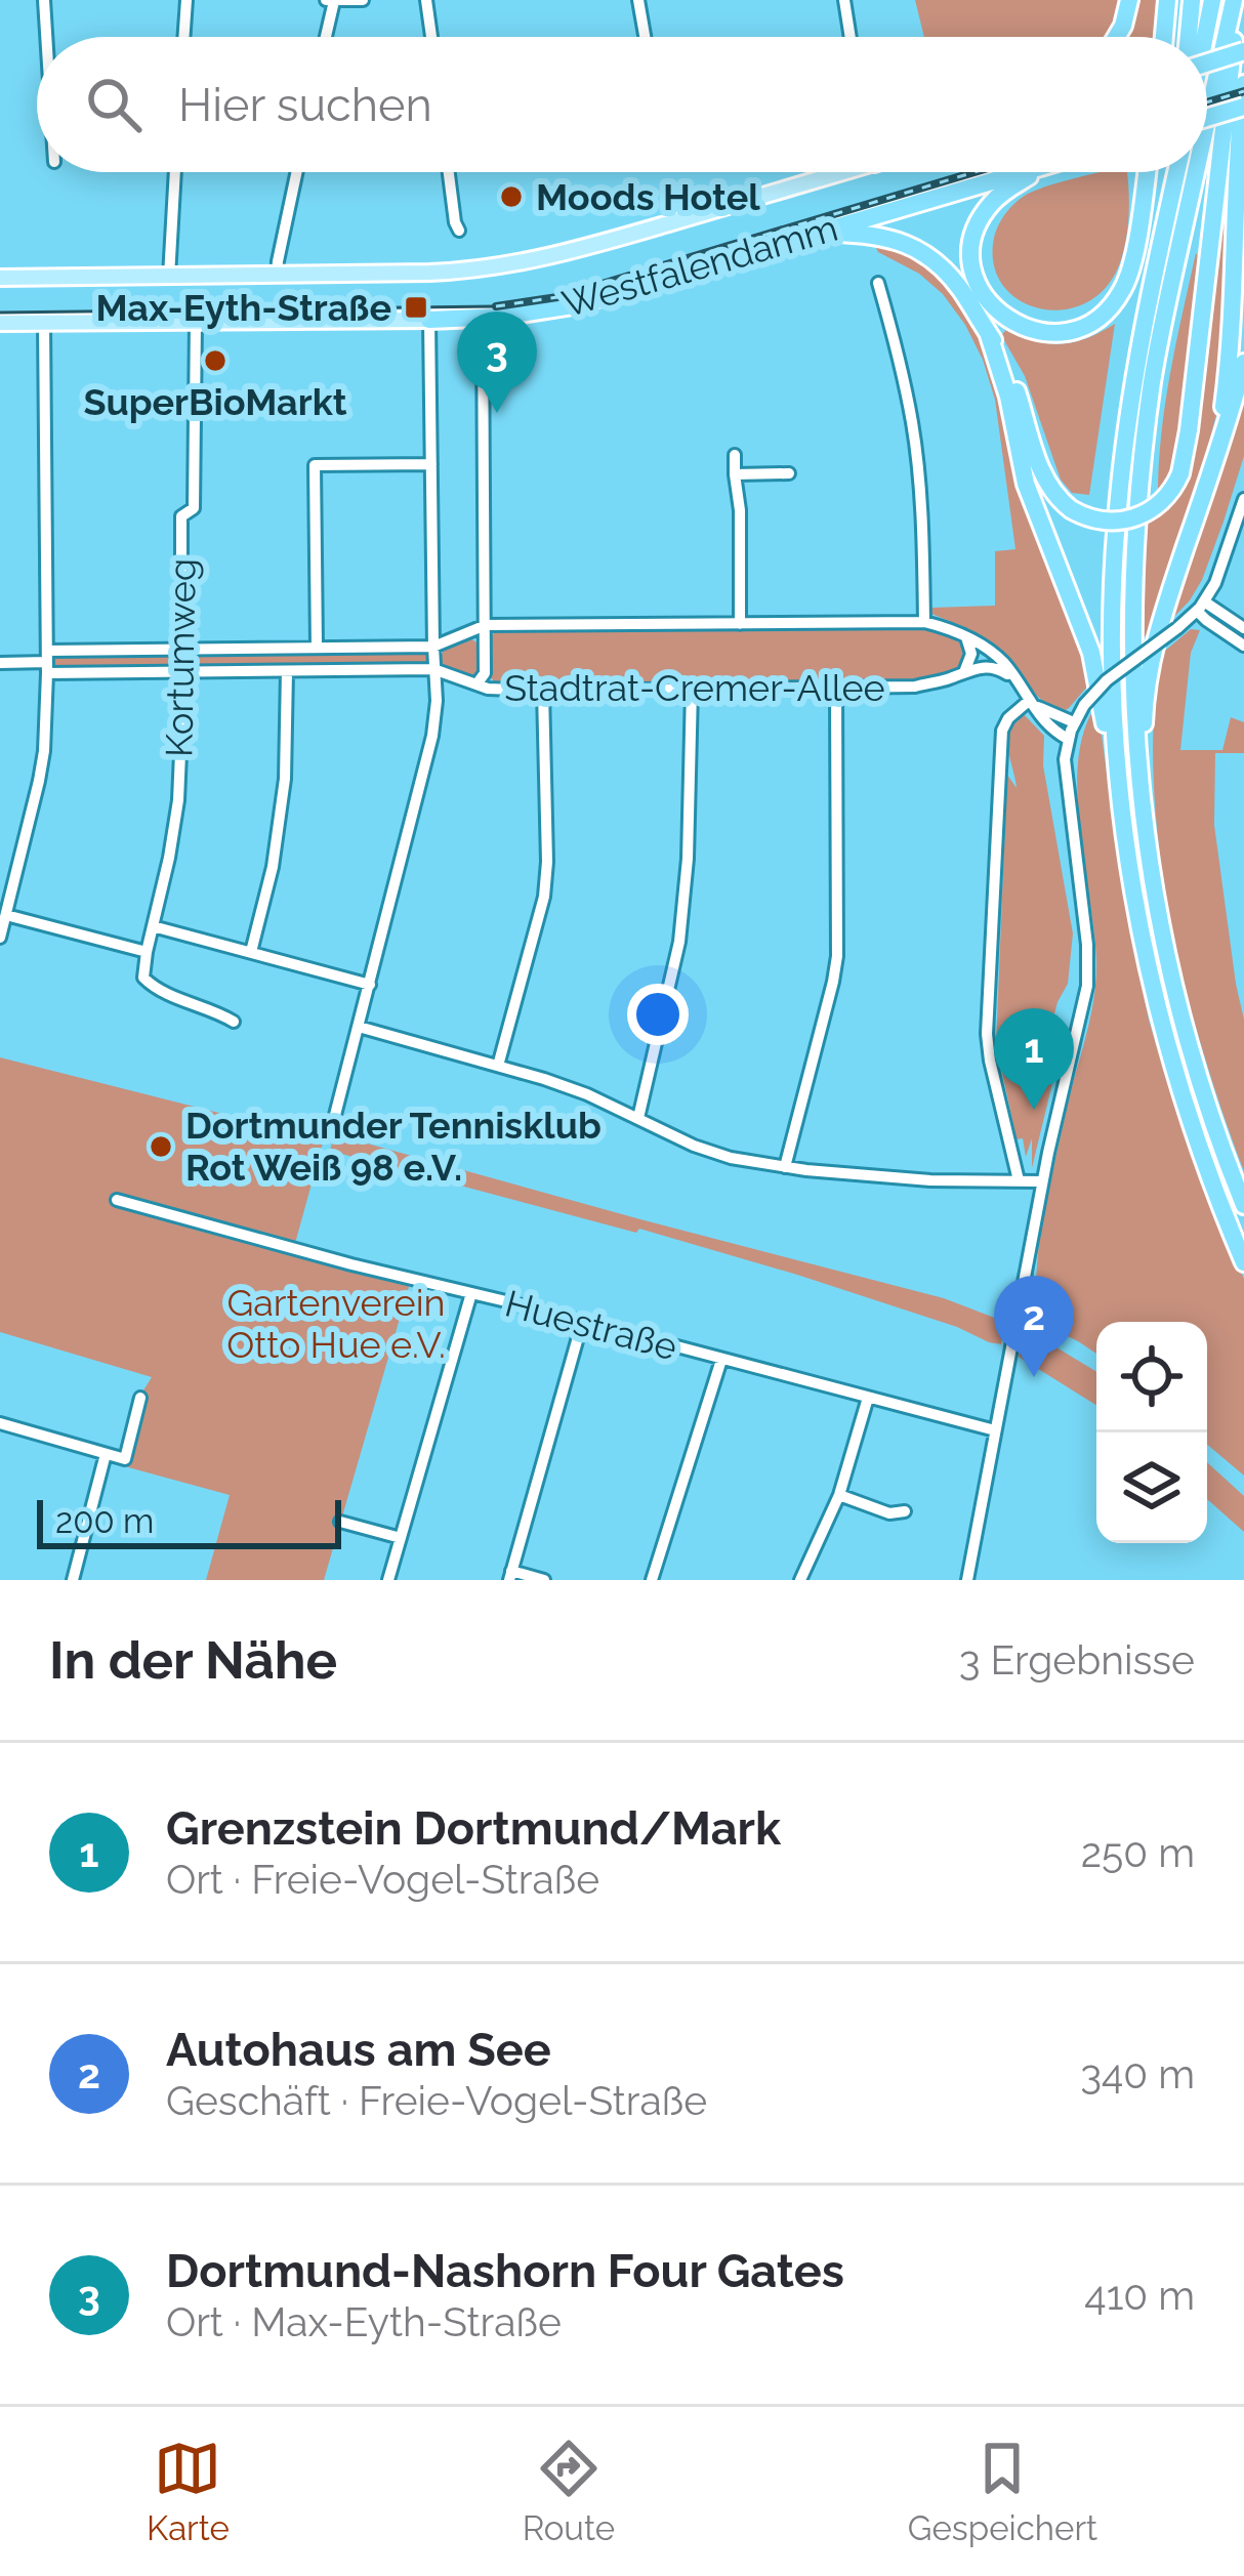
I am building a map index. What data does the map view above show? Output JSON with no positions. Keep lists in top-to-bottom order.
{
  "streets": {
    "highway": ["Westfalendamm"],
    "street": ["Kortumweg", "Stadtrat-Cremer-Allee", "Huestraße"]
  },
  "crossings": [
    ["Westfalendamm", "Kortumweg"],
    ["Kortumweg", "Stadtrat-Cremer-Allee"]
  ],
  "parks": ["Gartenverein Otto Hue e.V."],
  "places": {
    "other": ["Moods Hotel", "SuperBioMarkt", "Dortmunder Tennisklub Rot Weiß 98 e.V."],
    "transit": ["Max-Eyth-Straße"]
  },
  "scale_bar": "200 m",
  "page": {
    "search": "Hier suchen",
    "pins": ["3", "1", "2"],
    "scale": "200 m",
    "heading": ["In der Nähe", "3 Ergebnisse"],
    "list": [
      {
        "mark": "1",
        "name": "Grenzstein Dortmund/Mark",
        "note": "Ort · Freie-Vogel-Straße",
        "value": "250 m"
      },
      {
        "mark": "2",
        "name": "Autohaus am See",
        "note": "Geschäft · Freie-Vogel-Straße",
        "value": "340 m"
      },
      {
        "mark": "3",
        "name": "Dortmund-Nashorn Four Gates",
        "note": "Ort · Max-Eyth-Straße",
        "value": "410 m"
      }
    ],
    "nav": ["Karte", "Route", "Gespeichert"]
  }
}
